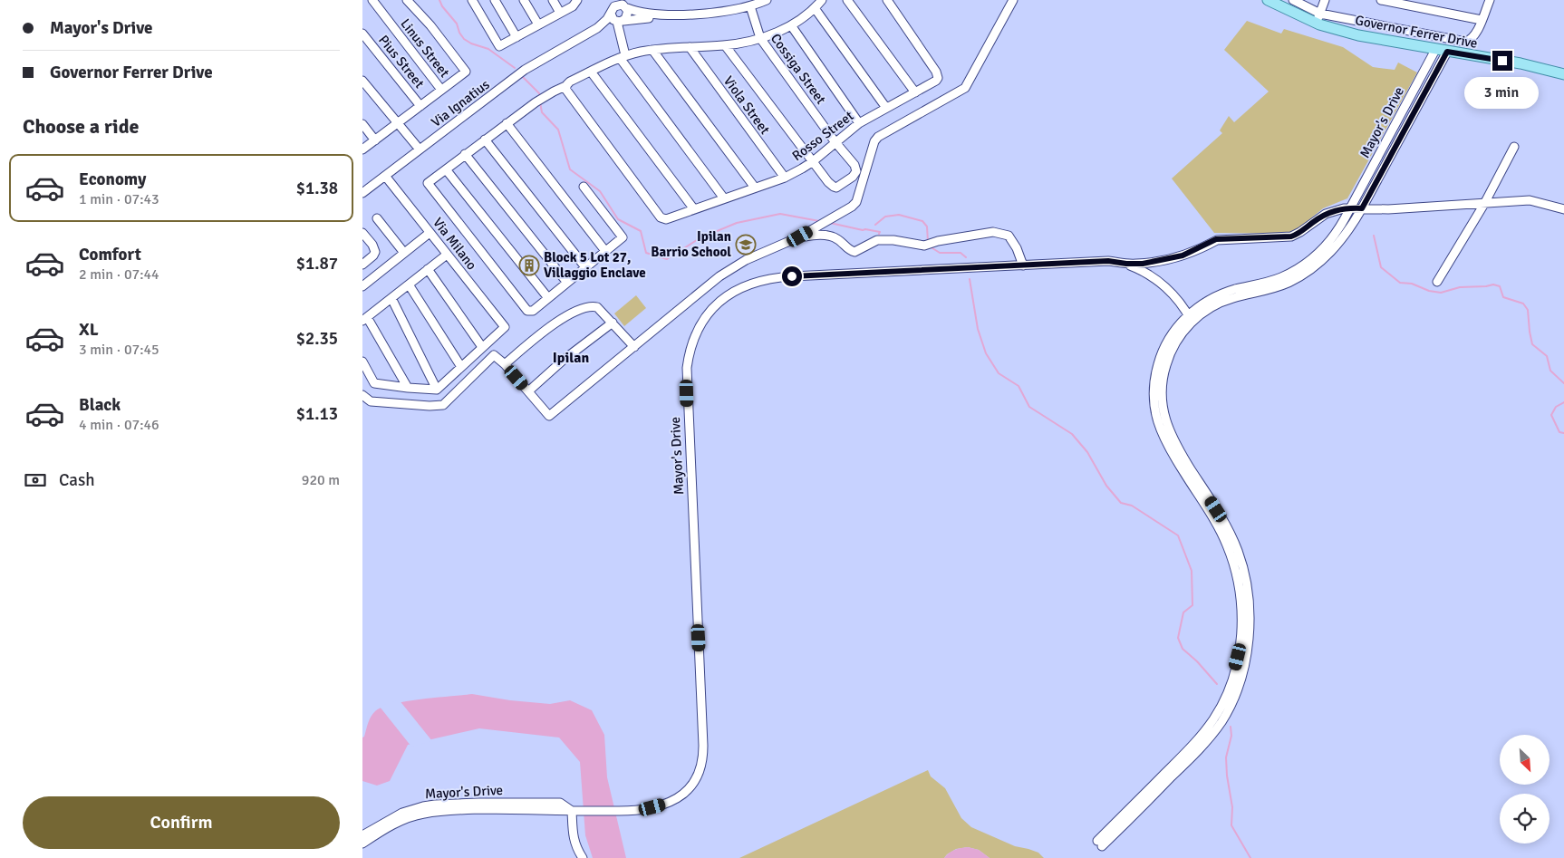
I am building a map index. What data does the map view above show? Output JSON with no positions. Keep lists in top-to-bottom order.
{
  "streets": {
    "main road": ["Governor Ferrer Drive"],
    "street": [
      "Linus Street",
      "Pius Street",
      "Cossiga Street",
      "Via Ignatius",
      "Viola Street",
      "Mayor's Drive",
      "Rosso Street",
      "Via Milano"
    ]
  },
  "crossings": [
    ["Governor Ferrer Drive", "Mayor's Drive"],
    ["Cossiga Street", "Via Ignatius"],
    ["Cossiga Street", "Rosso Street"],
    ["Via Ignatius", "Via Milano"],
    ["Viola Street", "Rosso Street"]
  ],
  "districts": ["Ipilan"],
  "places": {
    "school or university": ["Ipilan Barrio School"],
    "building": ["Block 5 Lot 27, Villaggio Enclave"]
  },
  "north": "bottom right",
  "page": {
    "banner": ["Mayor's Drive", "Governor Ferrer Drive"],
    "bubble": "3 min",
    "heading": "Choose a ride",
    "list": [
      {
        "name": "Economy",
        "note": "1 min · 07:43",
        "value": "$1.38"
      },
      {
        "name": "Comfort",
        "note": "2 min · 07:44",
        "value": "$1.87"
      },
      {
        "name": "XL",
        "note": "3 min · 07:45",
        "value": "$2.35"
      },
      {
        "name": "Black",
        "note": "4 min · 07:46",
        "value": "$1.13"
      }
    ],
    "pay": ["Cash", "920 m"],
    "buttons": "Confirm"
  }
}
